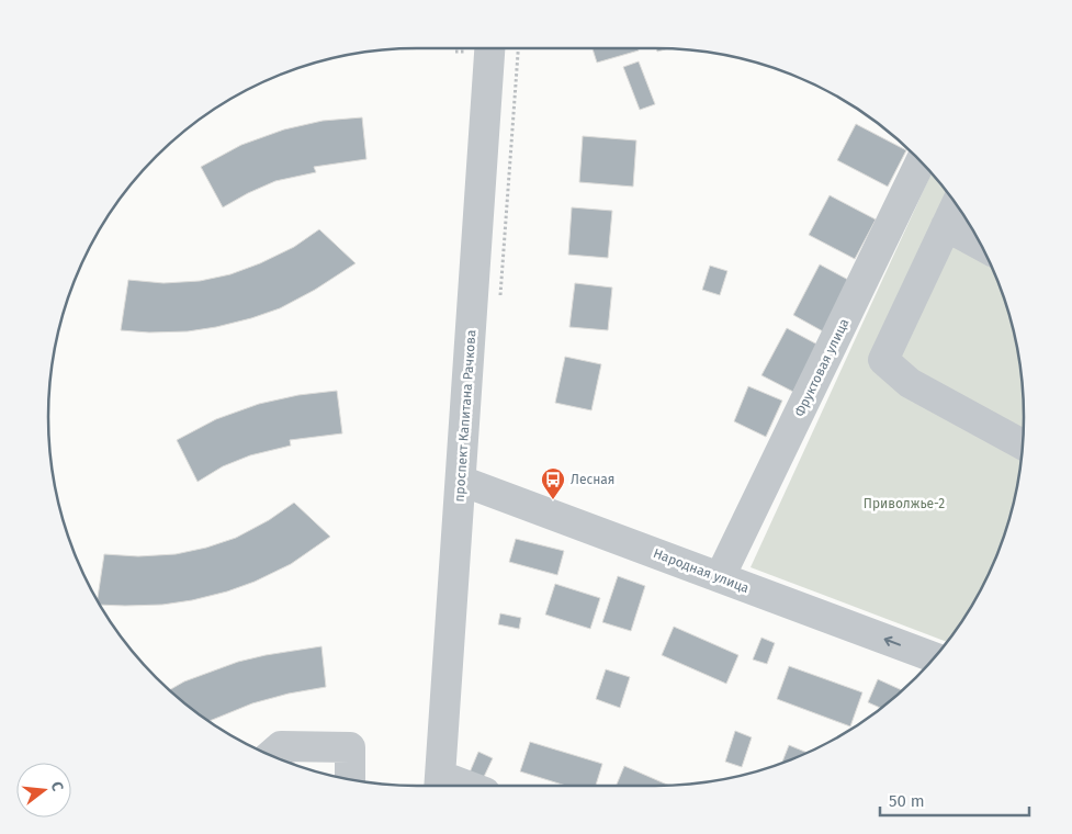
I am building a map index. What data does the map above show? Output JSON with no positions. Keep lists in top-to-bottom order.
{
  "streets": {
    "street": ["Фруктовая улица", "проспект Капитана Рачкова", "Народная улица"]
  },
  "crossings": [
    ["Фруктовая улица", "Народная улица"],
    ["проспект Капитана Рачкова", "Народная улица"]
  ],
  "one_way": ["Народная улица"],
  "parks": ["Приволжье-2"],
  "places": {
    "bus stop": ["Лесная"]
  },
  "scale_bar": "50 m",
  "north": "right"
}
